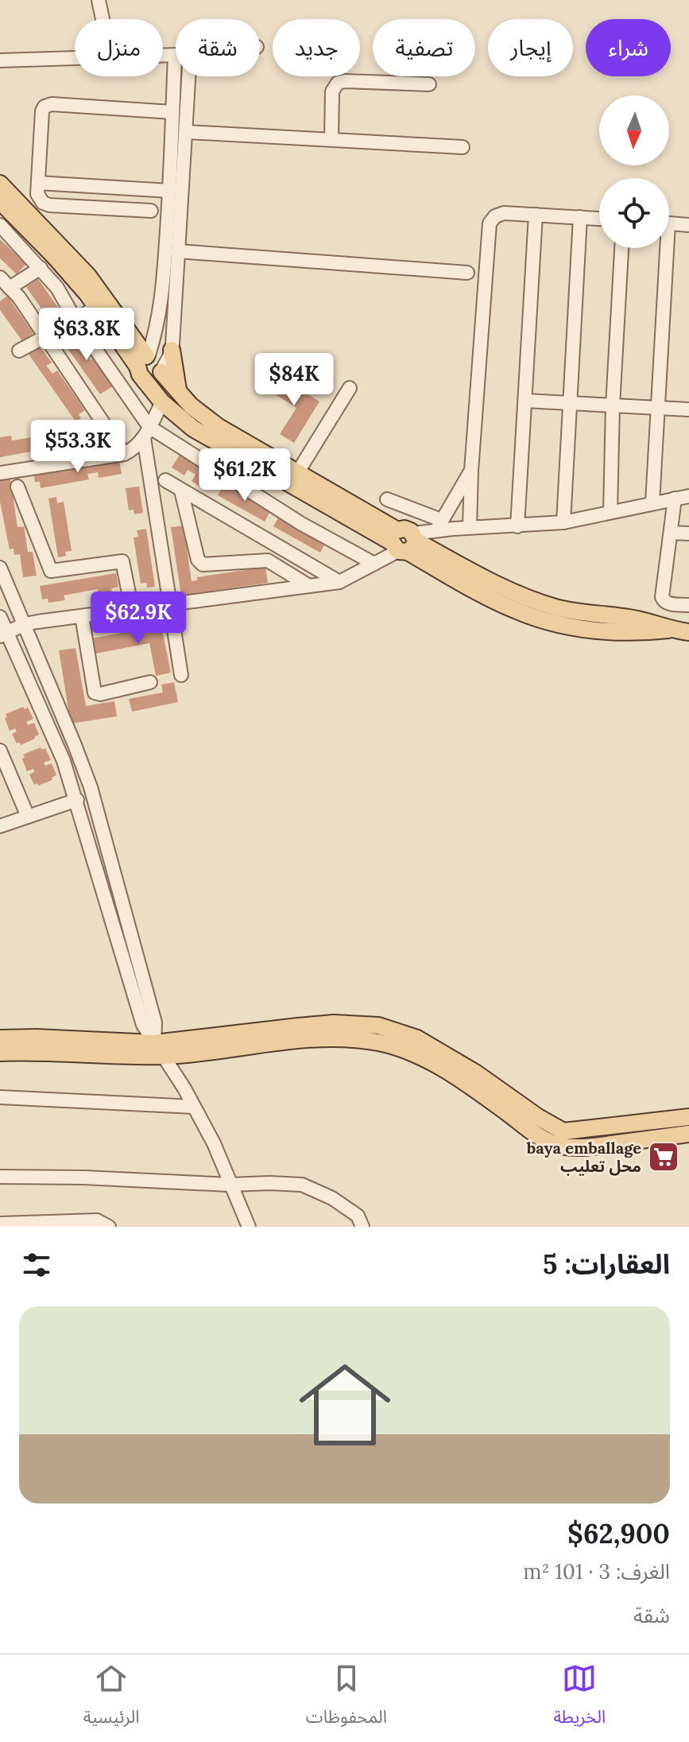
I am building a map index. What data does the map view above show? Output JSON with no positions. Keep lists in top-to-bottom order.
{
  "places": {
    "supermarket": ["baya emballage محل تعليب"]
  },
  "north": "bottom",
  "page": {
    "chip": [
      "شراء",
      "إيجار",
      "تصفية",
      "جديد",
      "شقة",
      "منزل"
    ],
    "price": [
      "$63.8K",
      "$84K",
      "$53.3K",
      "$61.2K",
      "$62.9K"
    ],
    "heading": "العقارات: 5",
    "list": [
      {
        "name": "$62,900",
        "note": "الغرف: 3 · 101 m² · شقة"
      }
    ],
    "tabs": ["الخريطة", "المحفوظات", "الرئيسية"]
  }
}
